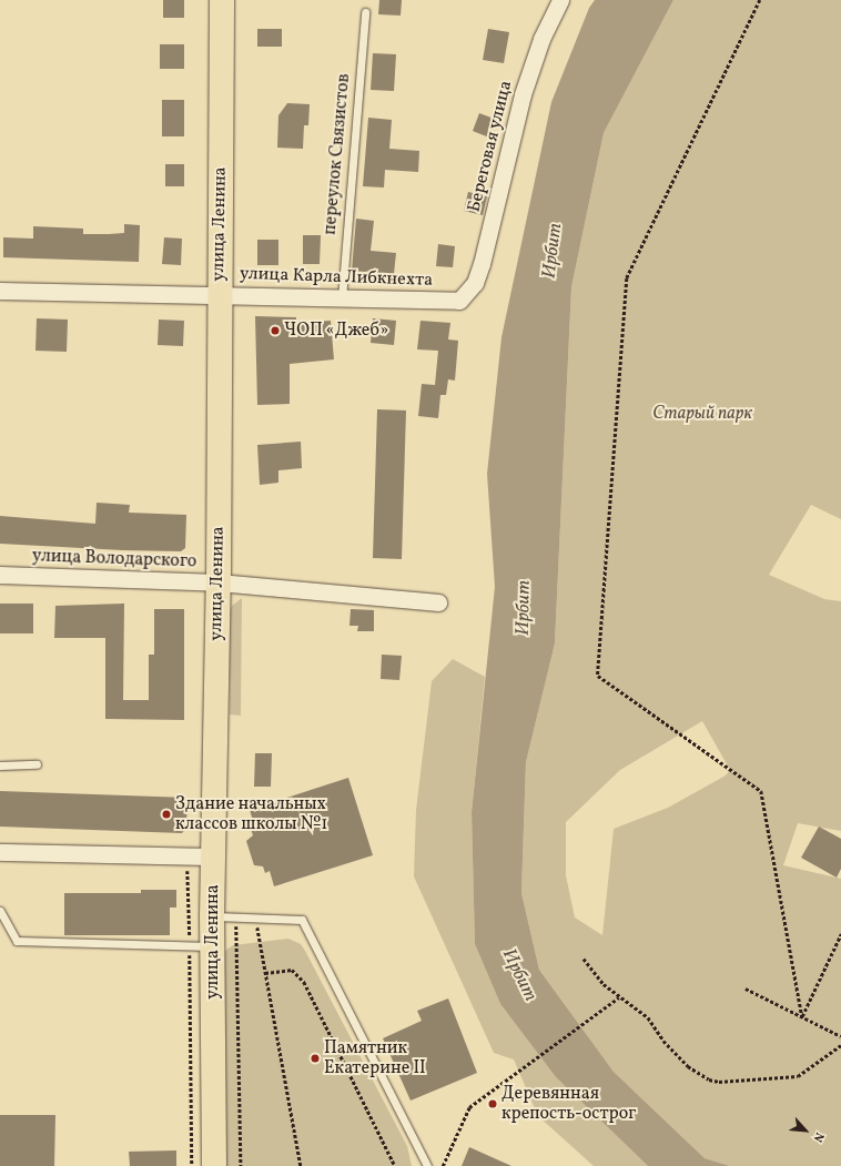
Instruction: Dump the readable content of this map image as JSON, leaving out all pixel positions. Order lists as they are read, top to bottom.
{
  "streets": {
    "main road": ["улица Ленина"],
    "street": ["Береговая улица", "улица Карла Либкнехта", "улица Володарского"],
    "lane": ["переулок Связистов"]
  },
  "crossings": [
    ["Береговая улица", "улица Карла Либкнехта"],
    ["переулок Связистов", "улица Карла Либкнехта"],
    ["улица Ленина", "улица Карла Либкнехта"],
    ["улица Ленина", "улица Володарского"]
  ],
  "water": ["Ирбит"],
  "parks": ["Старый парк"],
  "places": [
    "ЧОП «Джеб»",
    "Здание начальных классов школы №1",
    "Памятник Екатерине II",
    "Деревянная крепость-острог"
  ],
  "north": "bottom right"
}
